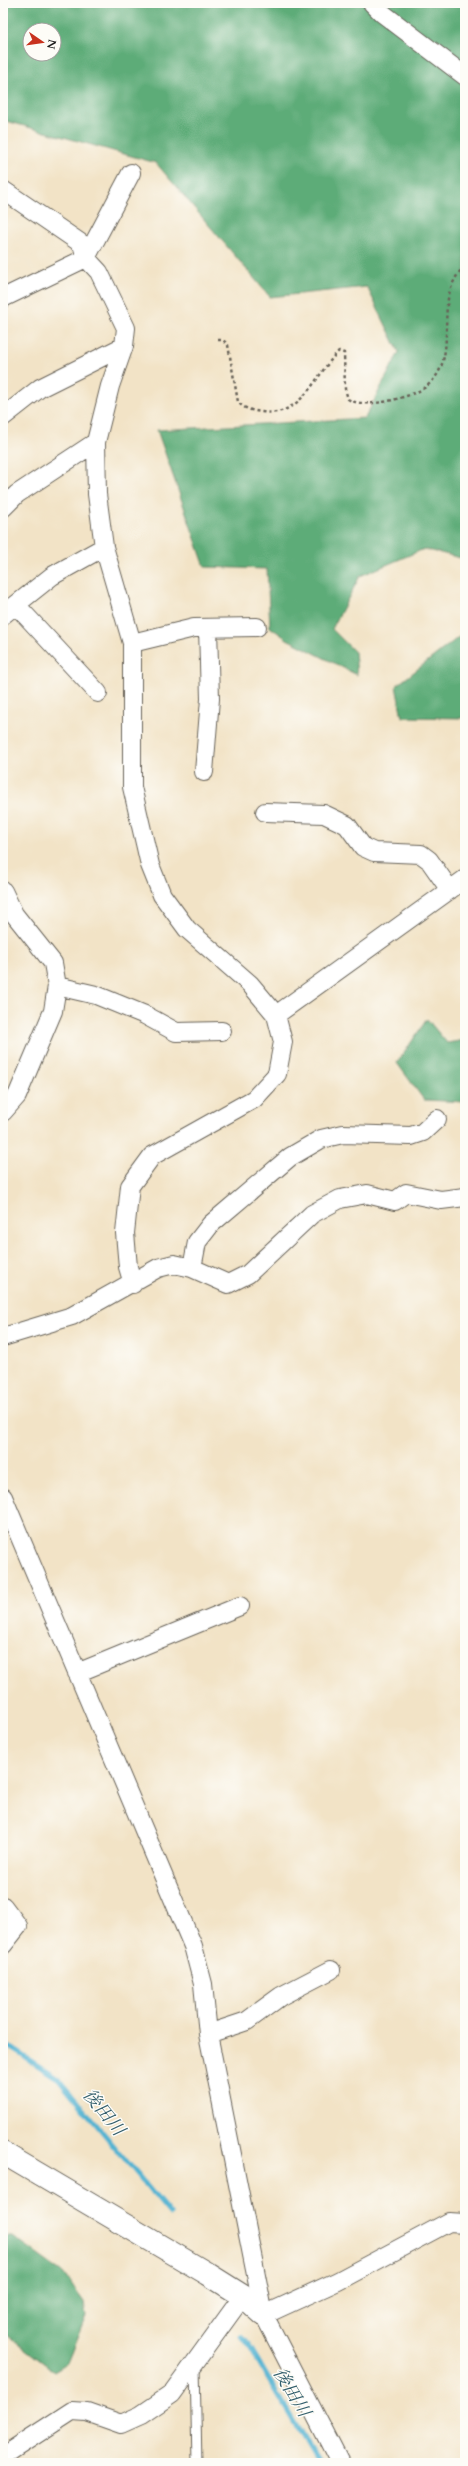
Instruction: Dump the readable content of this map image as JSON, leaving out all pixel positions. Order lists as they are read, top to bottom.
{
  "water": ["後田川"],
  "north": "right"
}
